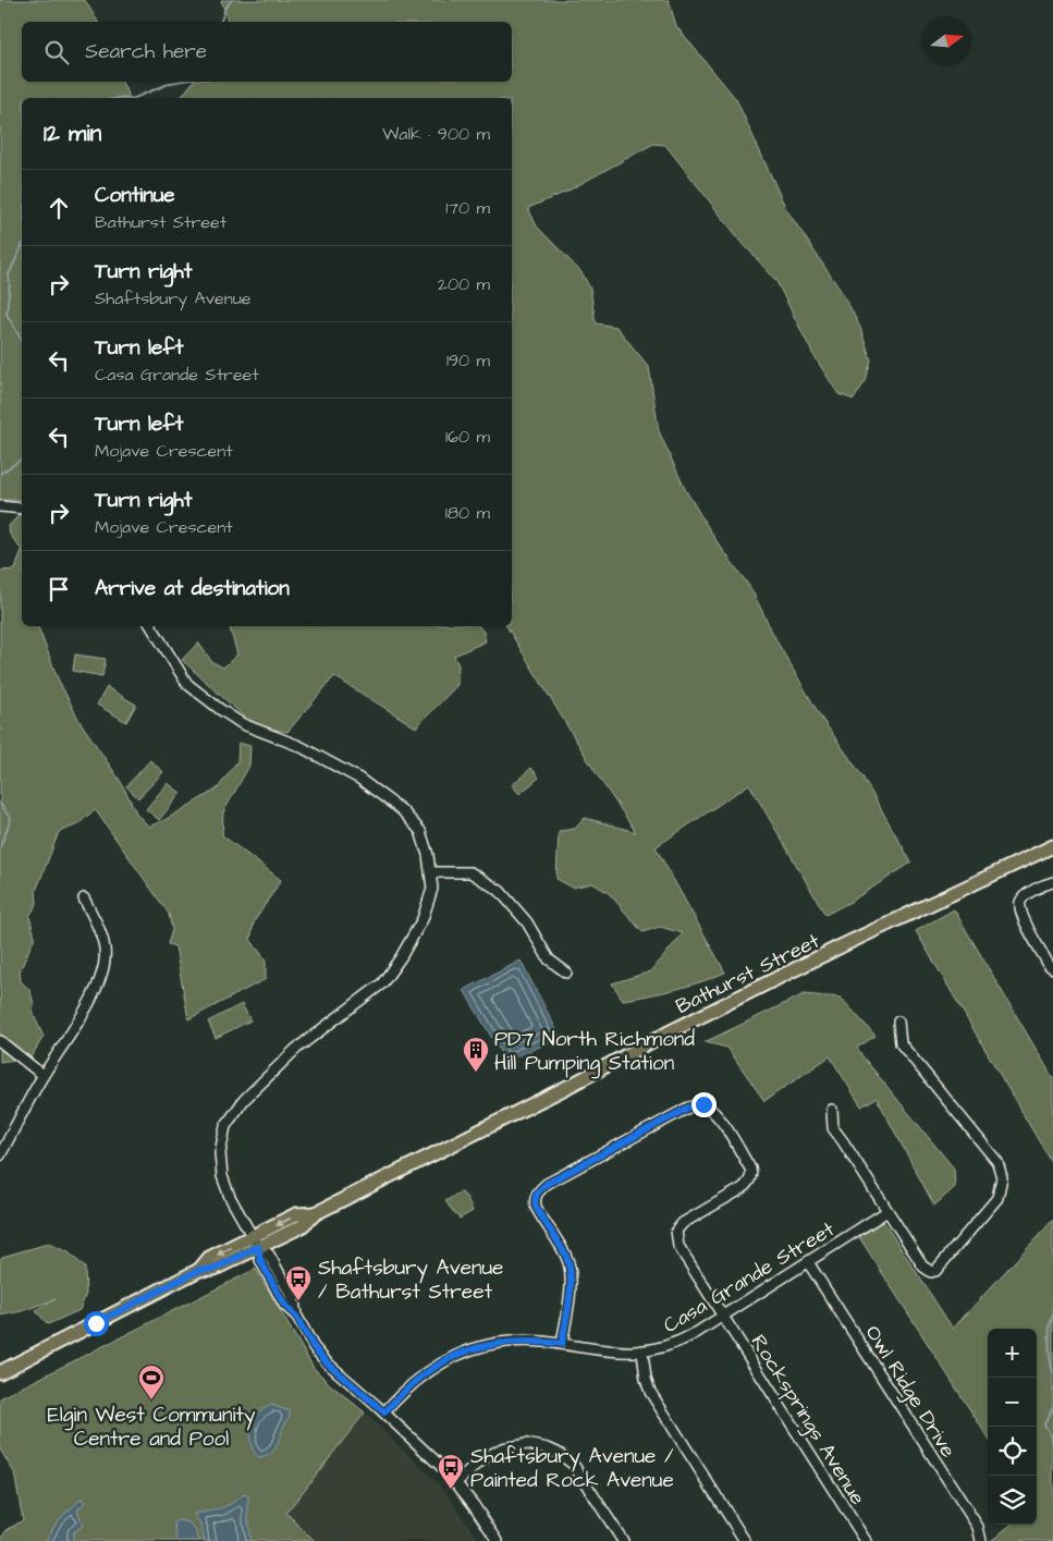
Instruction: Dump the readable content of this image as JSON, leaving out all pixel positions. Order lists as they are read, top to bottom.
{
  "streets": {
    "main road": ["Bathurst Street"],
    "street": ["Casa Grande Street", "Owl Ridge Drive", "Rocksprings Avenue"]
  },
  "crossings": [
    ["Casa Grande Street", "Owl Ridge Drive"],
    ["Casa Grande Street", "Rocksprings Avenue"]
  ],
  "places": {
    "building": ["PD7 North Richmond Hill Pumping Station"],
    "bus stop": ["Shaftsbury Avenue / Bathurst Street", "Shaftsbury Avenue / Painted Rock Avenue"],
    "sports": ["Elgin West Community Centre and Pool"]
  },
  "north": "right",
  "page": {
    "search": "Search here",
    "heading": ["12 min", "Walk · 900 m"],
    "list": [
      ["Continue", "Bathurst Street", "170 m"],
      ["Turn right", "Shaftsbury Avenue", "200 m"],
      ["Turn left", "Casa Grande Street", "190 m"],
      ["Turn left", "Mojave Crescent", "160 m"],
      ["Turn right", "Mojave Crescent", "180 m"],
      "Arrive at destination"
    ],
    "map_buttons": ["+", "−"]
  }
}
